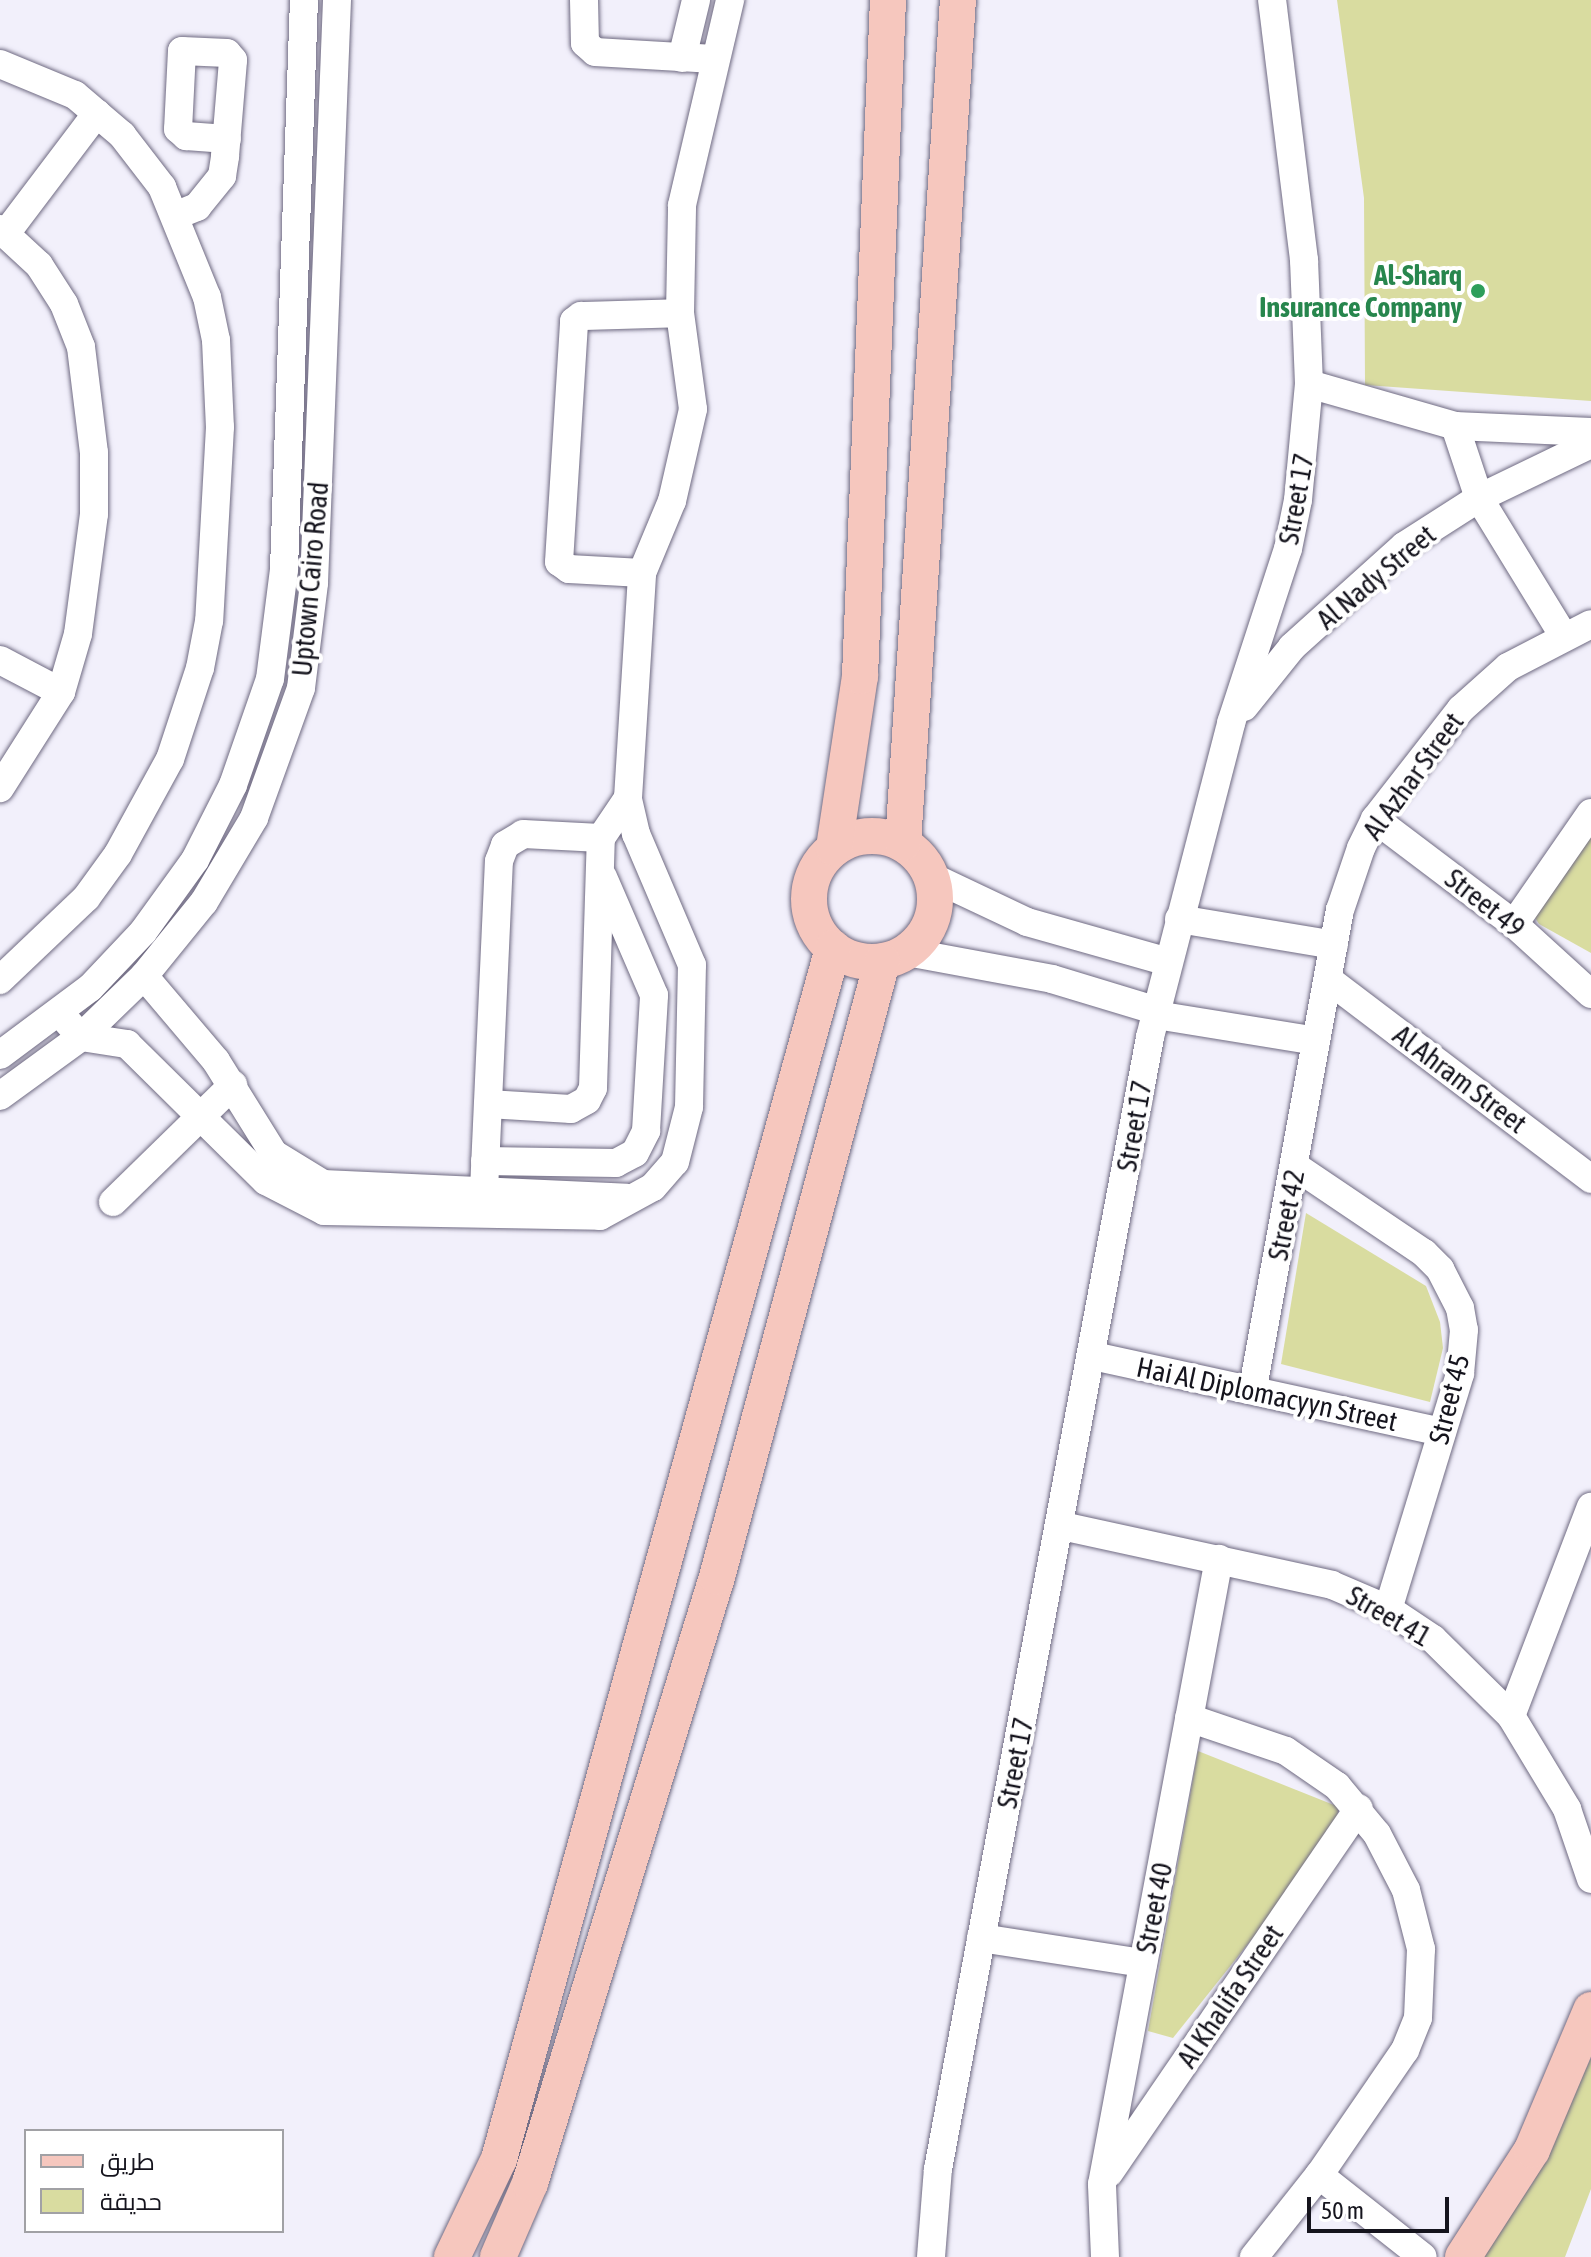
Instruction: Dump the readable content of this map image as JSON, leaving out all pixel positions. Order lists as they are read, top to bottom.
{
  "streets": {
    "street": [
      "Street 17",
      "Al Nady Street",
      "Uptown Cairo Road",
      "Al Azhar Street",
      "Street 49",
      "Al Ahram Street",
      "Street 42",
      "Hai Al Diplomacyyn Street",
      "Street 45",
      "Street 41",
      "Street 40",
      "Al Khalifa Street"
    ]
  },
  "crossings": [
    ["Street 17", "Al Nady Street"],
    ["Street 17", "Hai Al Diplomacyyn Street"],
    ["Street 17", "Street 41"],
    ["Al Azhar Street", "Street 49"],
    ["Al Azhar Street", "Al Ahram Street"],
    ["Al Azhar Street", "Street 42"],
    ["Street 42", "Hai Al Diplomacyyn Street"],
    ["Street 42", "Street 45"],
    ["Hai Al Diplomacyyn Street", "Street 45"],
    ["Street 45", "Street 41"],
    ["Street 41", "Street 40"],
    ["Street 40", "Al Khalifa Street"]
  ],
  "places": ["Al-Sharq Insurance Company"],
  "legend": ["طريق", "حديقة"],
  "scale_bar": "50 m"
}
